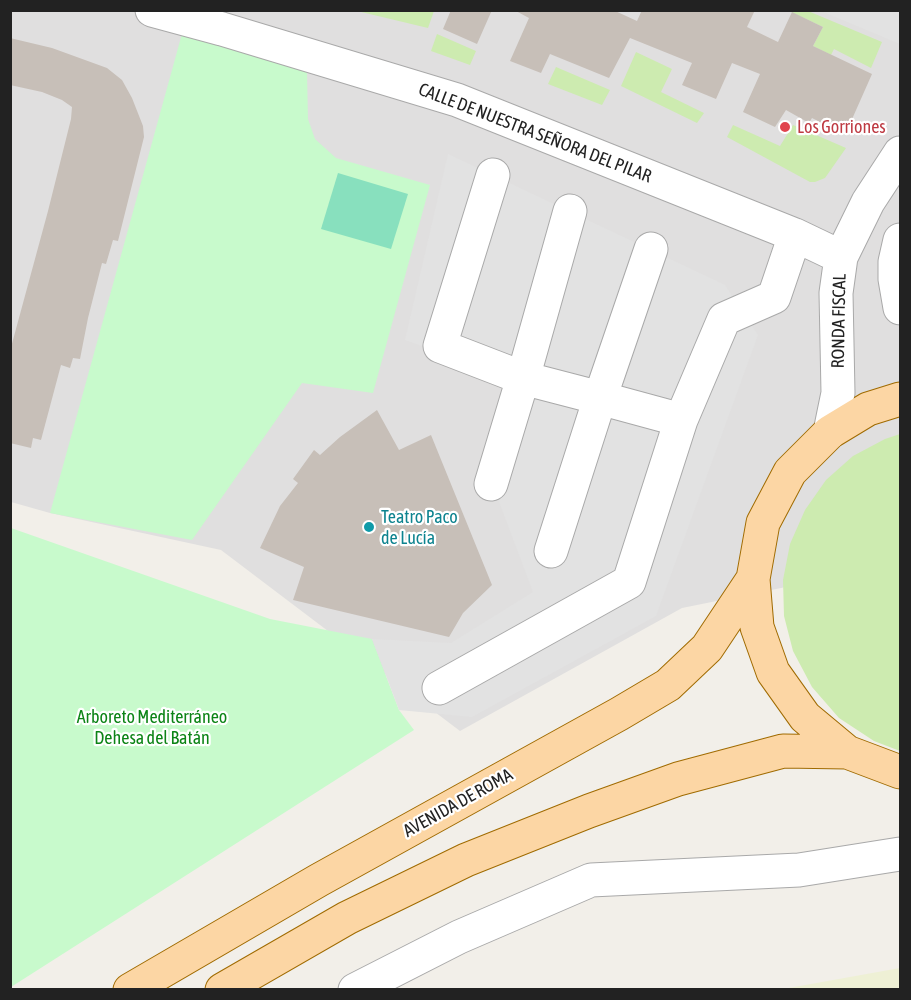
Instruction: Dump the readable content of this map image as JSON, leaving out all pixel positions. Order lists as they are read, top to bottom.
{
  "streets": {
    "main road": ["AVENIDA DE ROMA"],
    "street": ["CALLE DE NUESTRA SEÑORA DEL PILAR", "RONDA FISCAL"]
  },
  "crossings": [
    ["CALLE DE NUESTRA SEÑORA DEL PILAR", "RONDA FISCAL"]
  ],
  "parks": ["Arboreto Mediterráneo Dehesa del Batán"],
  "places": ["Los Gorriones", "Teatro Paco de Lucía"]
}
